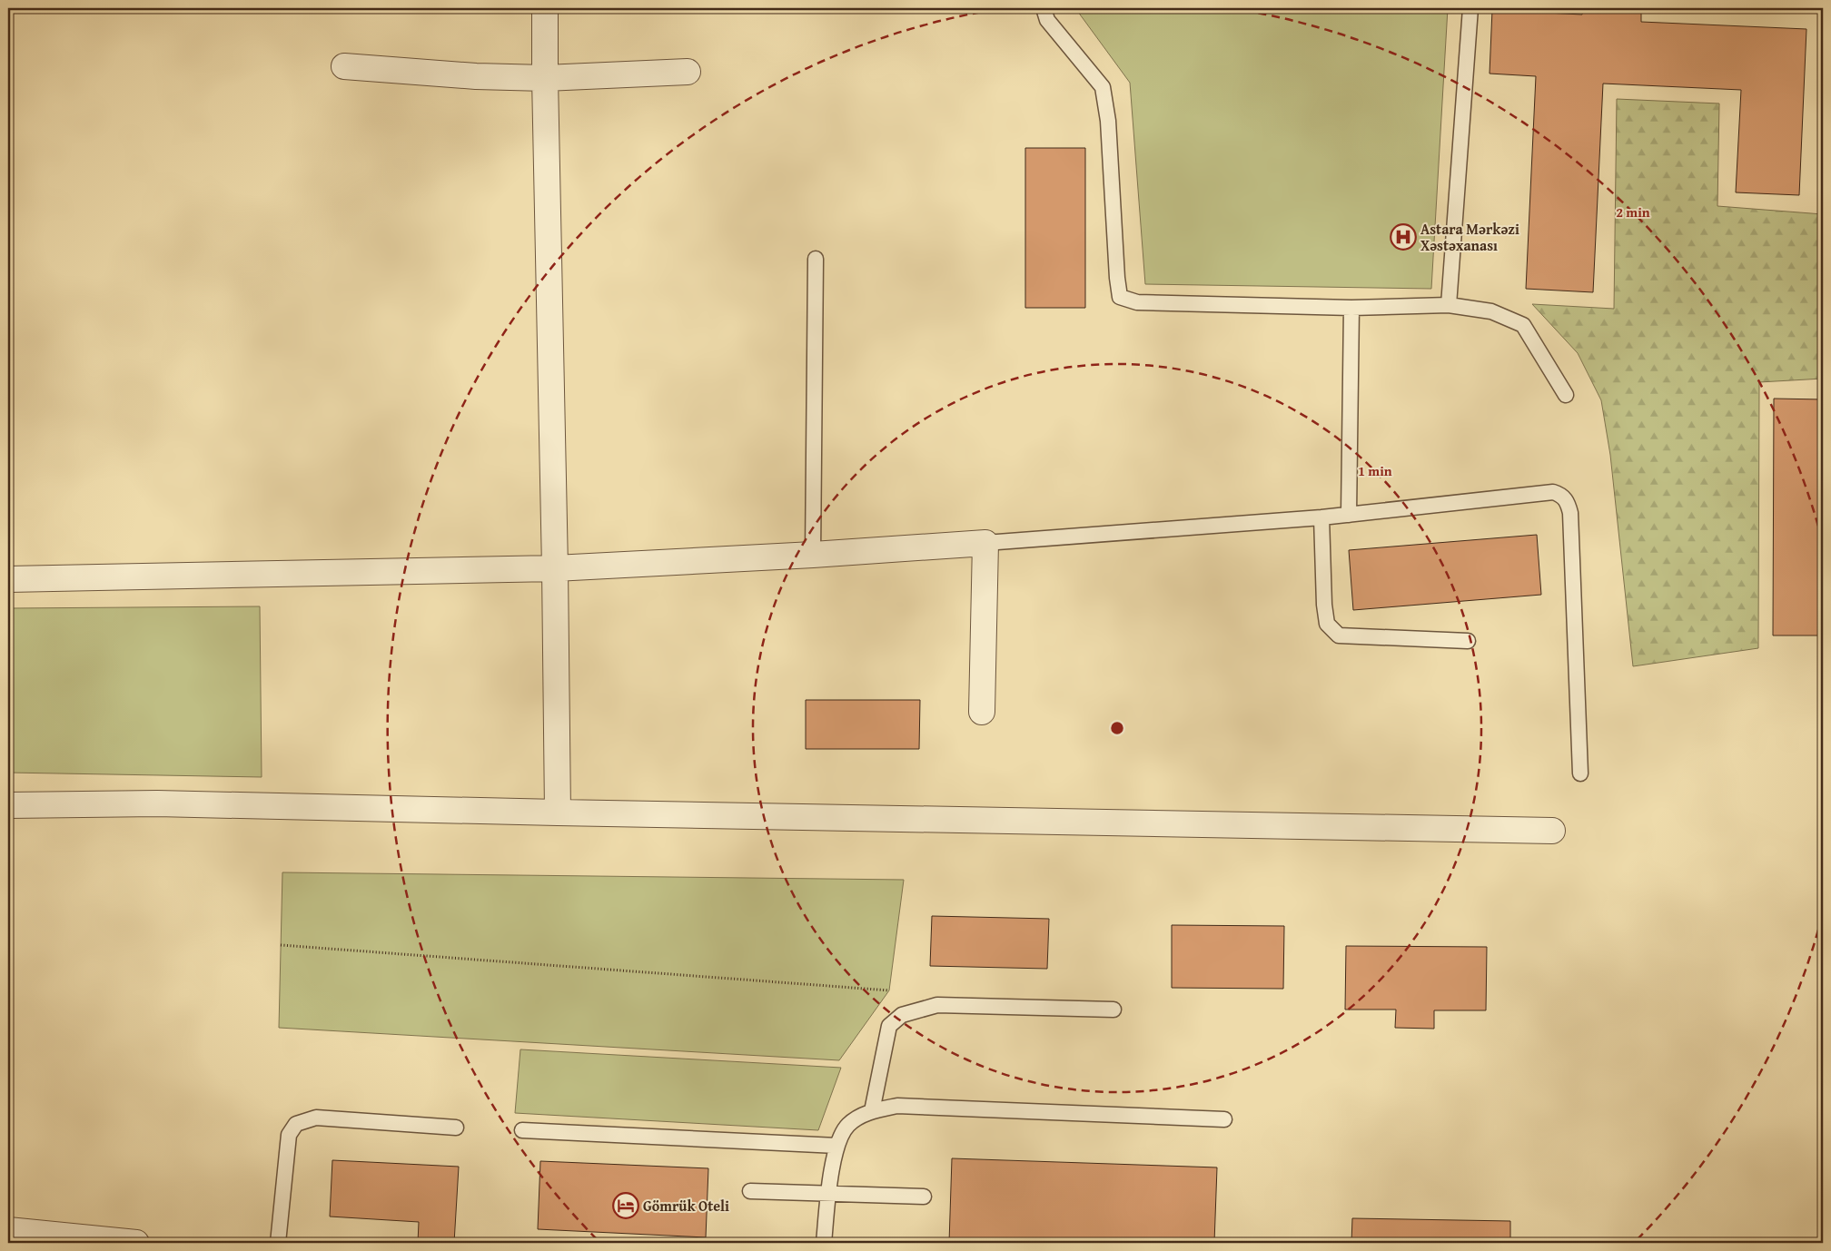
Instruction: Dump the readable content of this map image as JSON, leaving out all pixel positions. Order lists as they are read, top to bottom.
{
  "places": {
    "hospital": ["Astara Mərkəzi Xəstəxanası"],
    "hotel": ["Gömrük Oteli"]
  },
  "rings": ["2 min", "1 min"]
}
